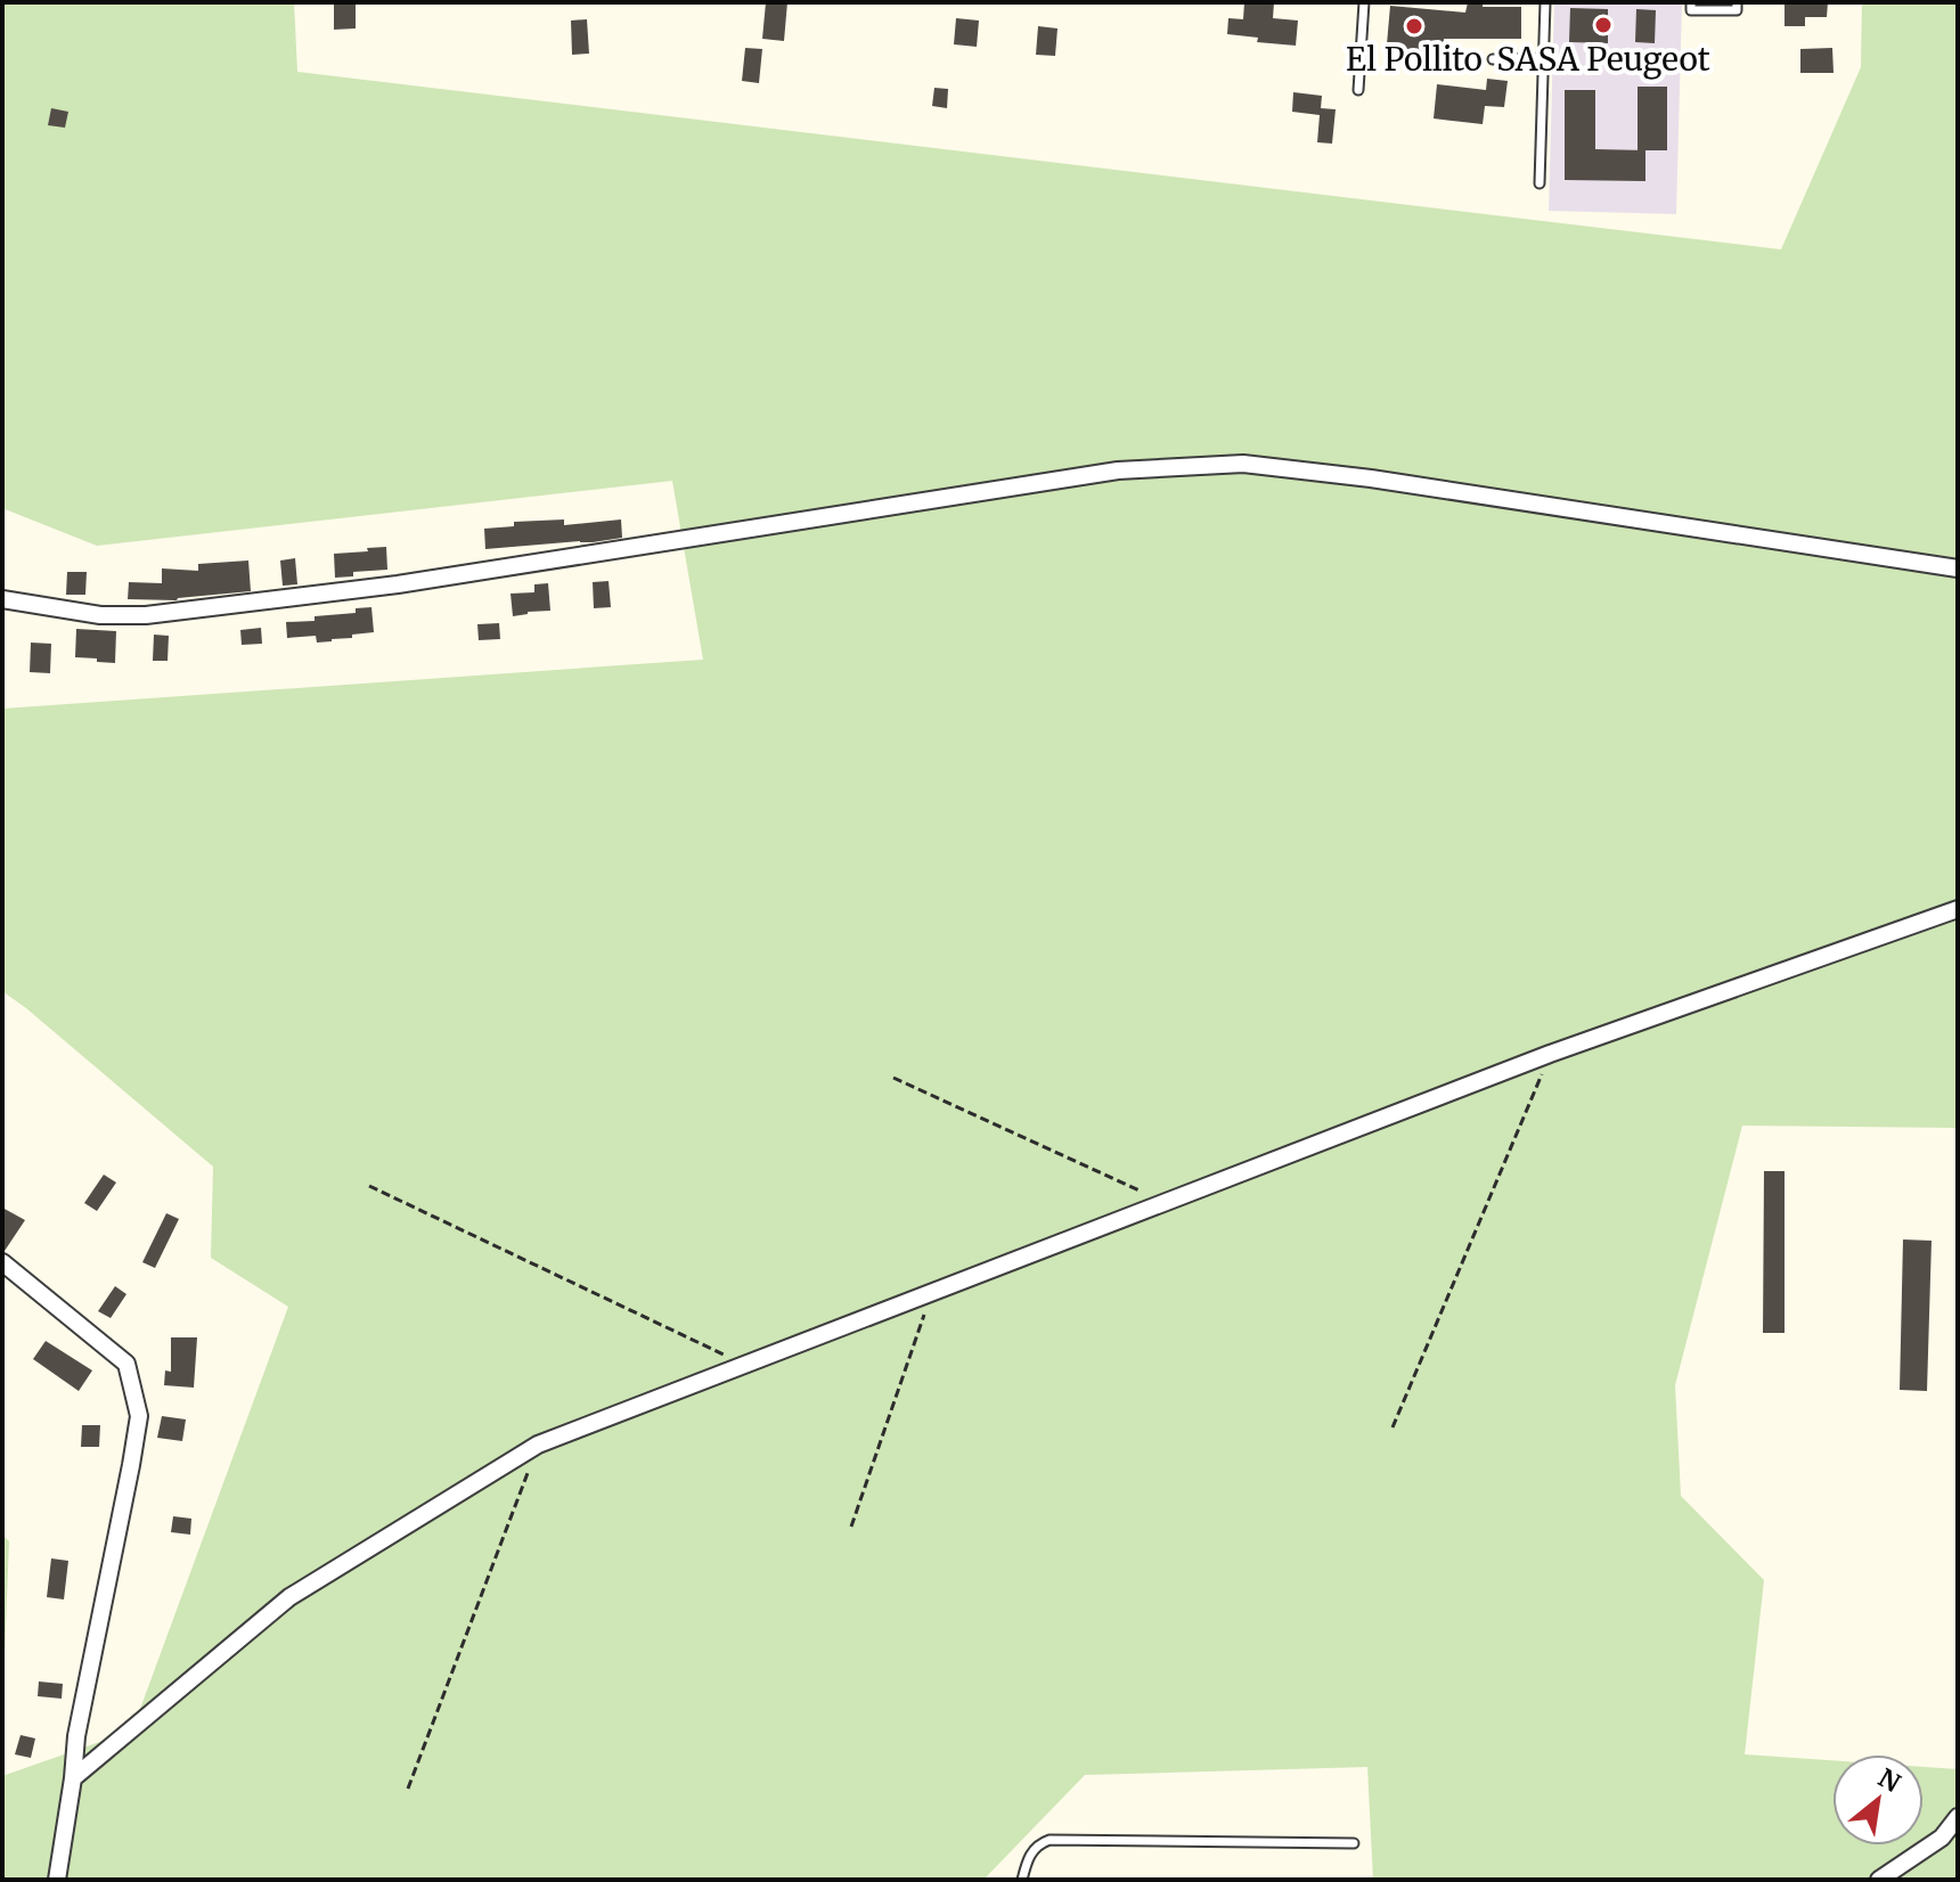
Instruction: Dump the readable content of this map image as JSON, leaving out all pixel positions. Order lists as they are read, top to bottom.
{
  "places": ["SASA Peugeot", "El Pollito"],
  "north": "top right"
}
